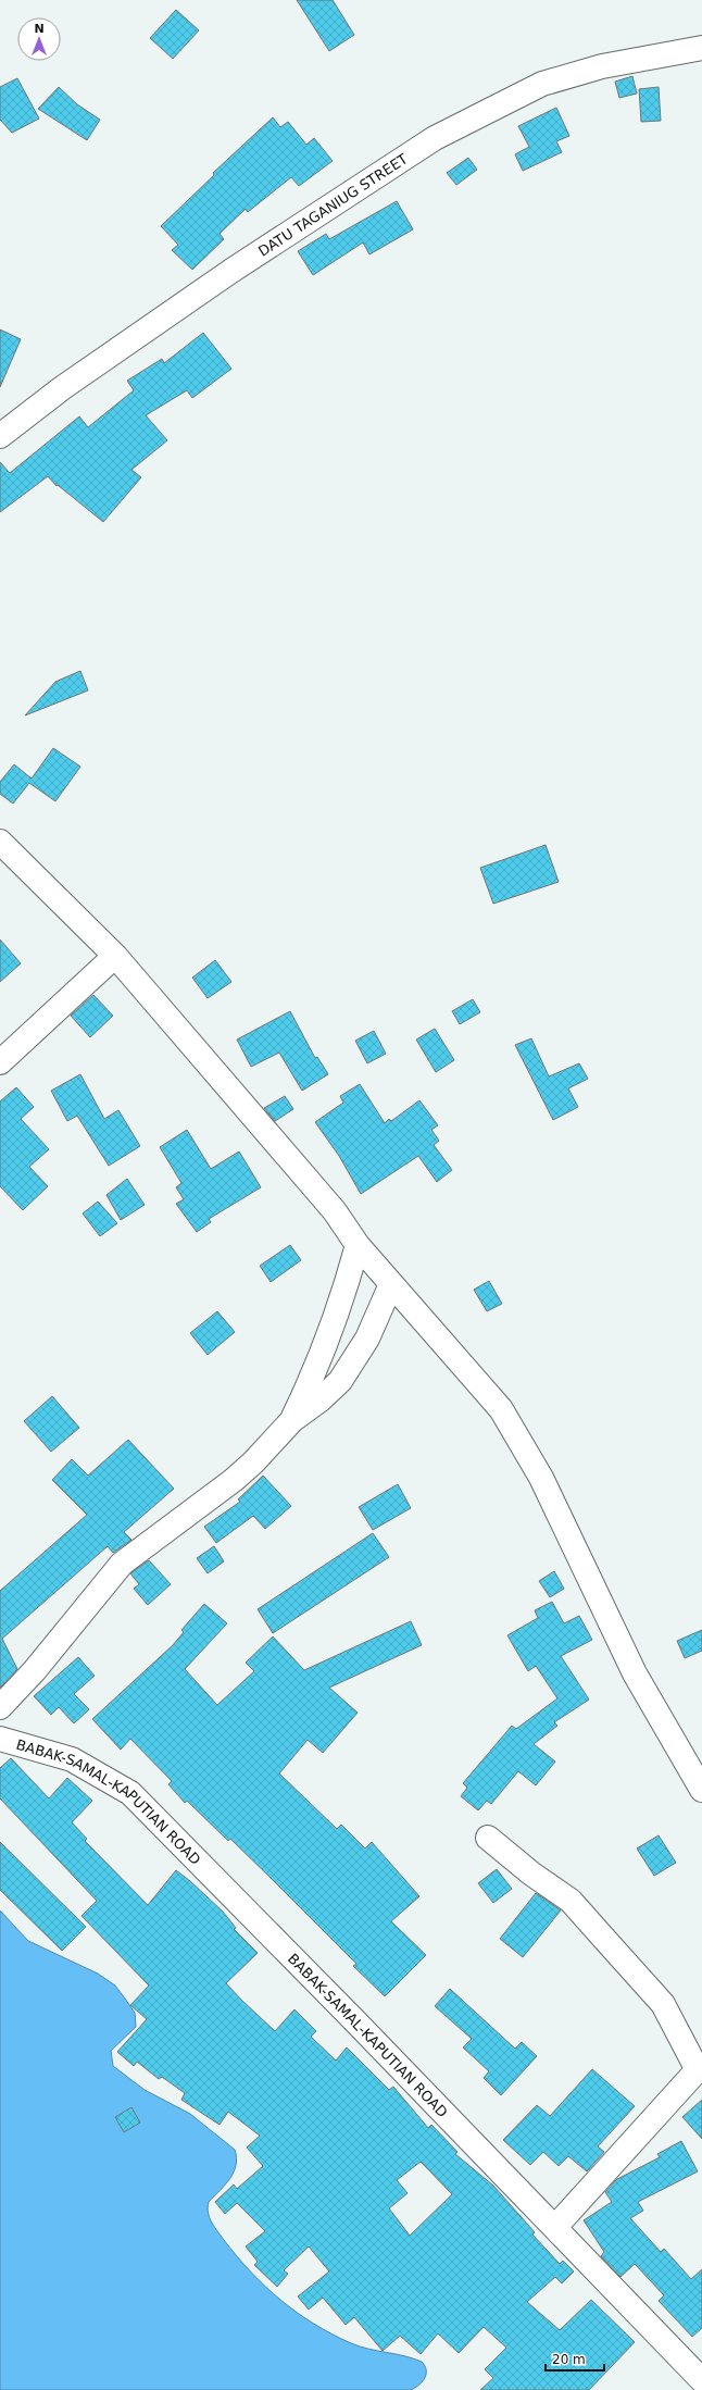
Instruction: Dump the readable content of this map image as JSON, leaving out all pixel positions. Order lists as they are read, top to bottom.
{
  "streets": {
    "street": ["DATU TAGANIUG STREET", "BABAK-SAMAL-KAPUTIAN ROAD"]
  },
  "scale_bar": "20 m",
  "north": "top"
}
